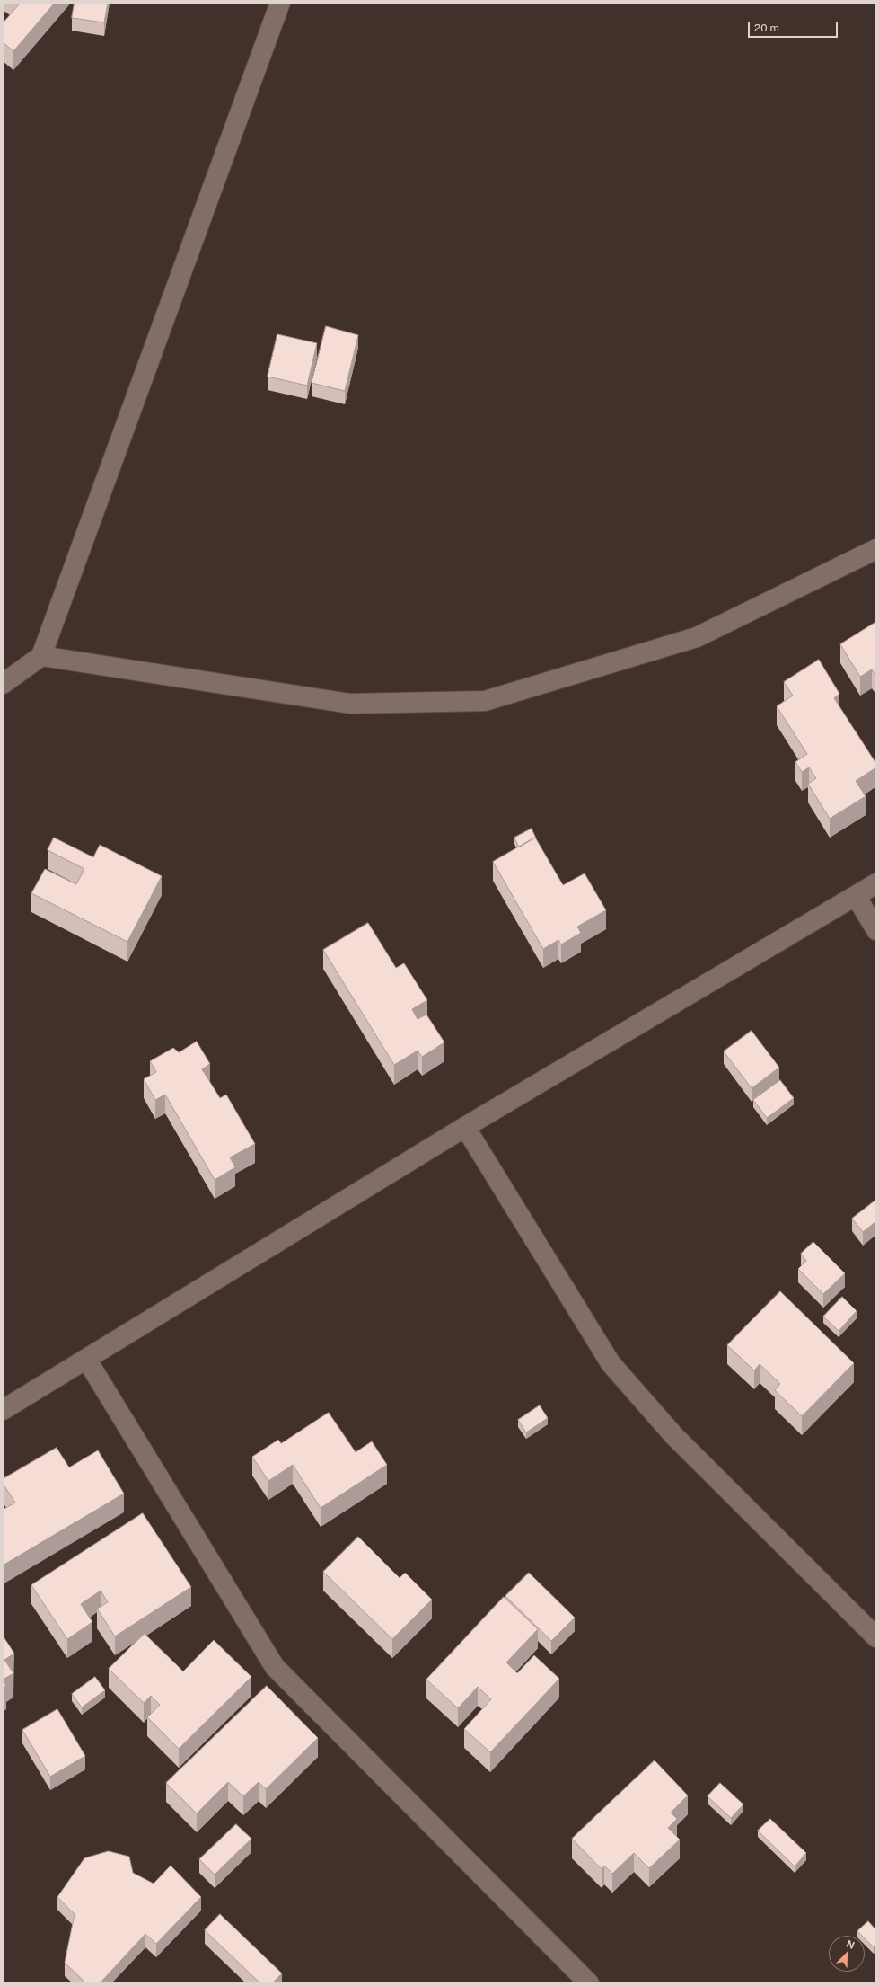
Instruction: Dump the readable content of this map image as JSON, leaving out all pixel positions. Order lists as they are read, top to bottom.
{
  "scale_bar": "20 m",
  "north": "top right"
}
